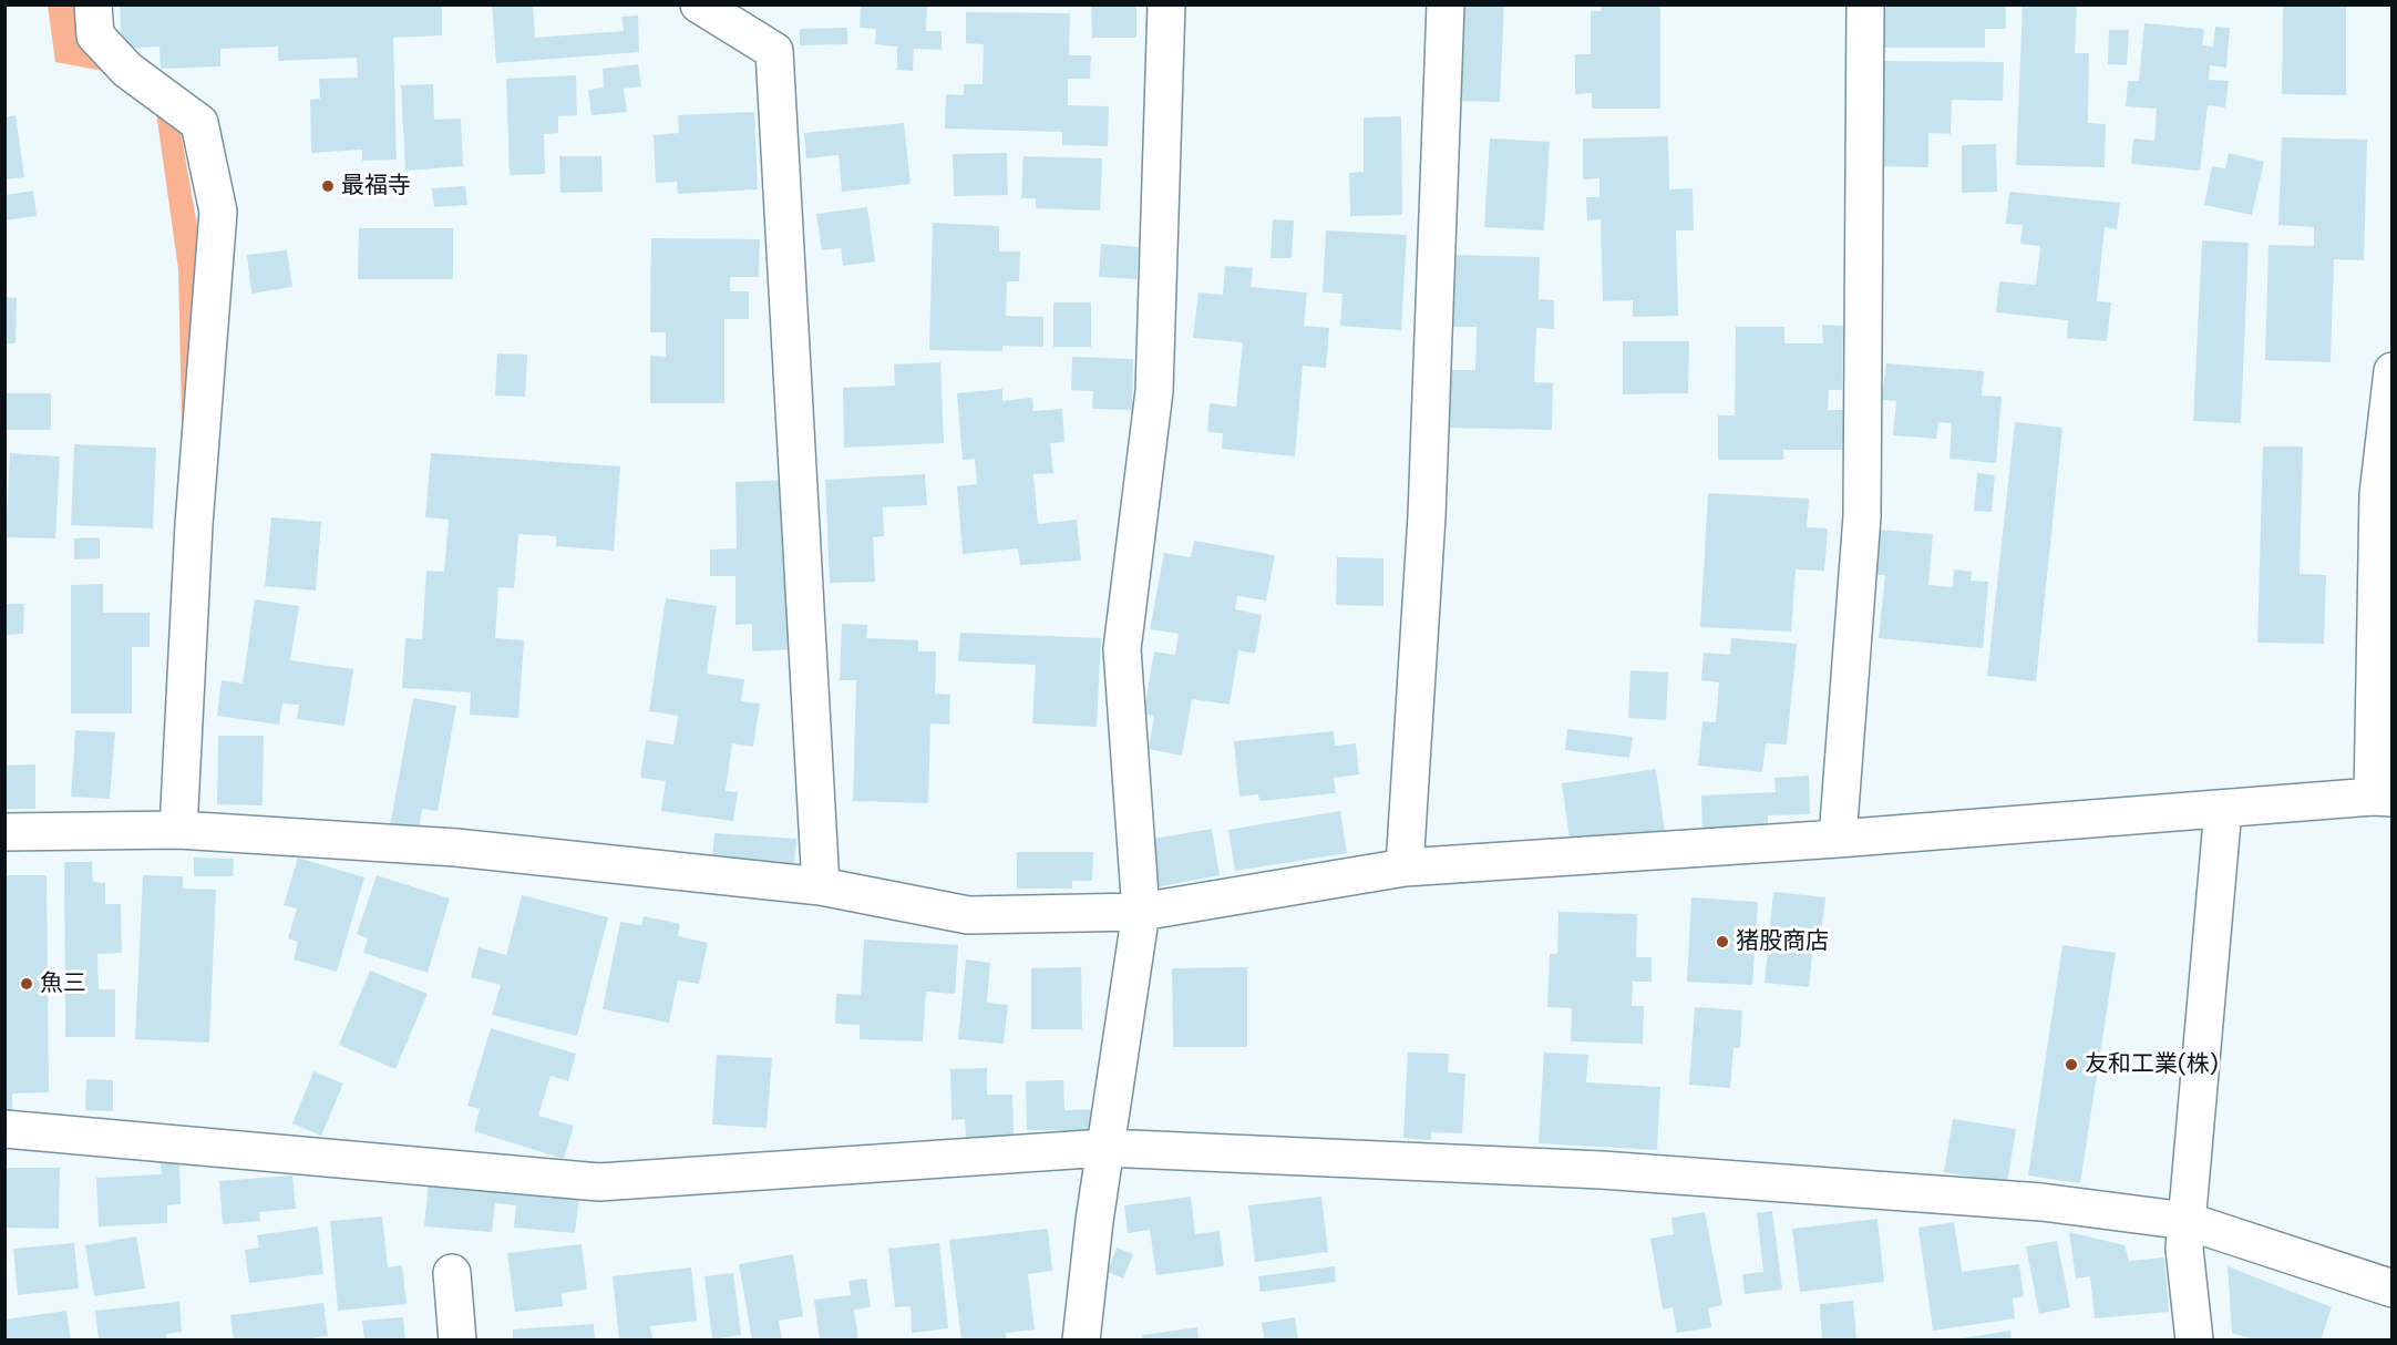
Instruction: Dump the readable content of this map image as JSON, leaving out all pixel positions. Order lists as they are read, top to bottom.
{
  "places": [
    "最福寺",
    "猪股商店",
    "魚三",
    "友和工業(株)"
  ]
}
